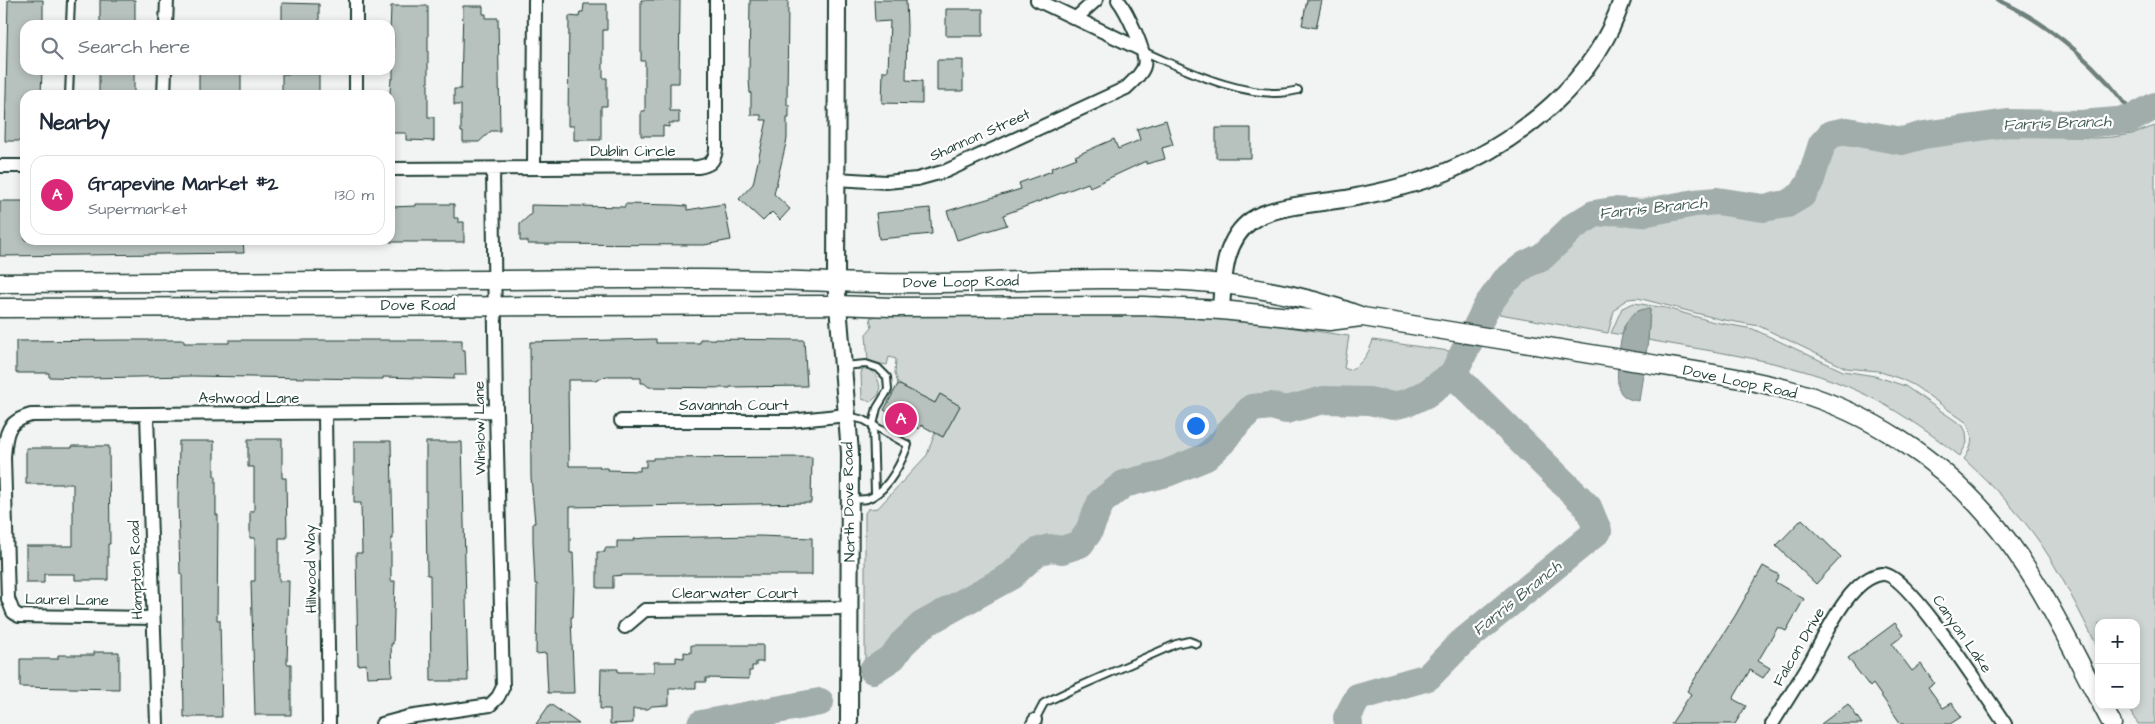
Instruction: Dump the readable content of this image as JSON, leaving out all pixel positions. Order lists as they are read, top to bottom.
{
  "streets": {
    "main road": ["Dove Loop Road", "Dove Road"],
    "street": [
      "Shannon Street",
      "Dublin Circle",
      "Ashwood Lane",
      "Savannah Court",
      "Winslow Lane",
      "North Dove Road",
      "Hillwood Way",
      "Hampton Road",
      "Clearwater Court",
      "Laurel Lane",
      "Canyon Lake",
      "Falcon Drive"
    ]
  },
  "crossings": [
    ["Dublin Circle", "Winslow Lane"],
    ["Dove Loop Road", "Dove Road"],
    ["Dove Loop Road", "North Dove Road"],
    ["Dove Road", "Winslow Lane"],
    ["Dove Road", "North Dove Road"],
    ["Ashwood Lane", "Winslow Lane"],
    ["Ashwood Lane", "Hillwood Way"],
    ["Ashwood Lane", "Hampton Road"],
    ["Ashwood Lane", "Laurel Lane"],
    ["Savannah Court", "North Dove Road"],
    ["North Dove Road", "Clearwater Court"],
    ["Hampton Road", "Laurel Lane"],
    ["Canyon Lake", "Falcon Drive"]
  ],
  "water": ["Farris Branch"],
  "page": {
    "search": "Search here",
    "heading": "Nearby",
    "list": [
      {
        "mark": "A",
        "name": "Grapevine Market #2",
        "note": "Supermarket",
        "value": "130 m"
      }
    ],
    "pins": "A",
    "map_buttons": ["+", "−"]
  }
}
